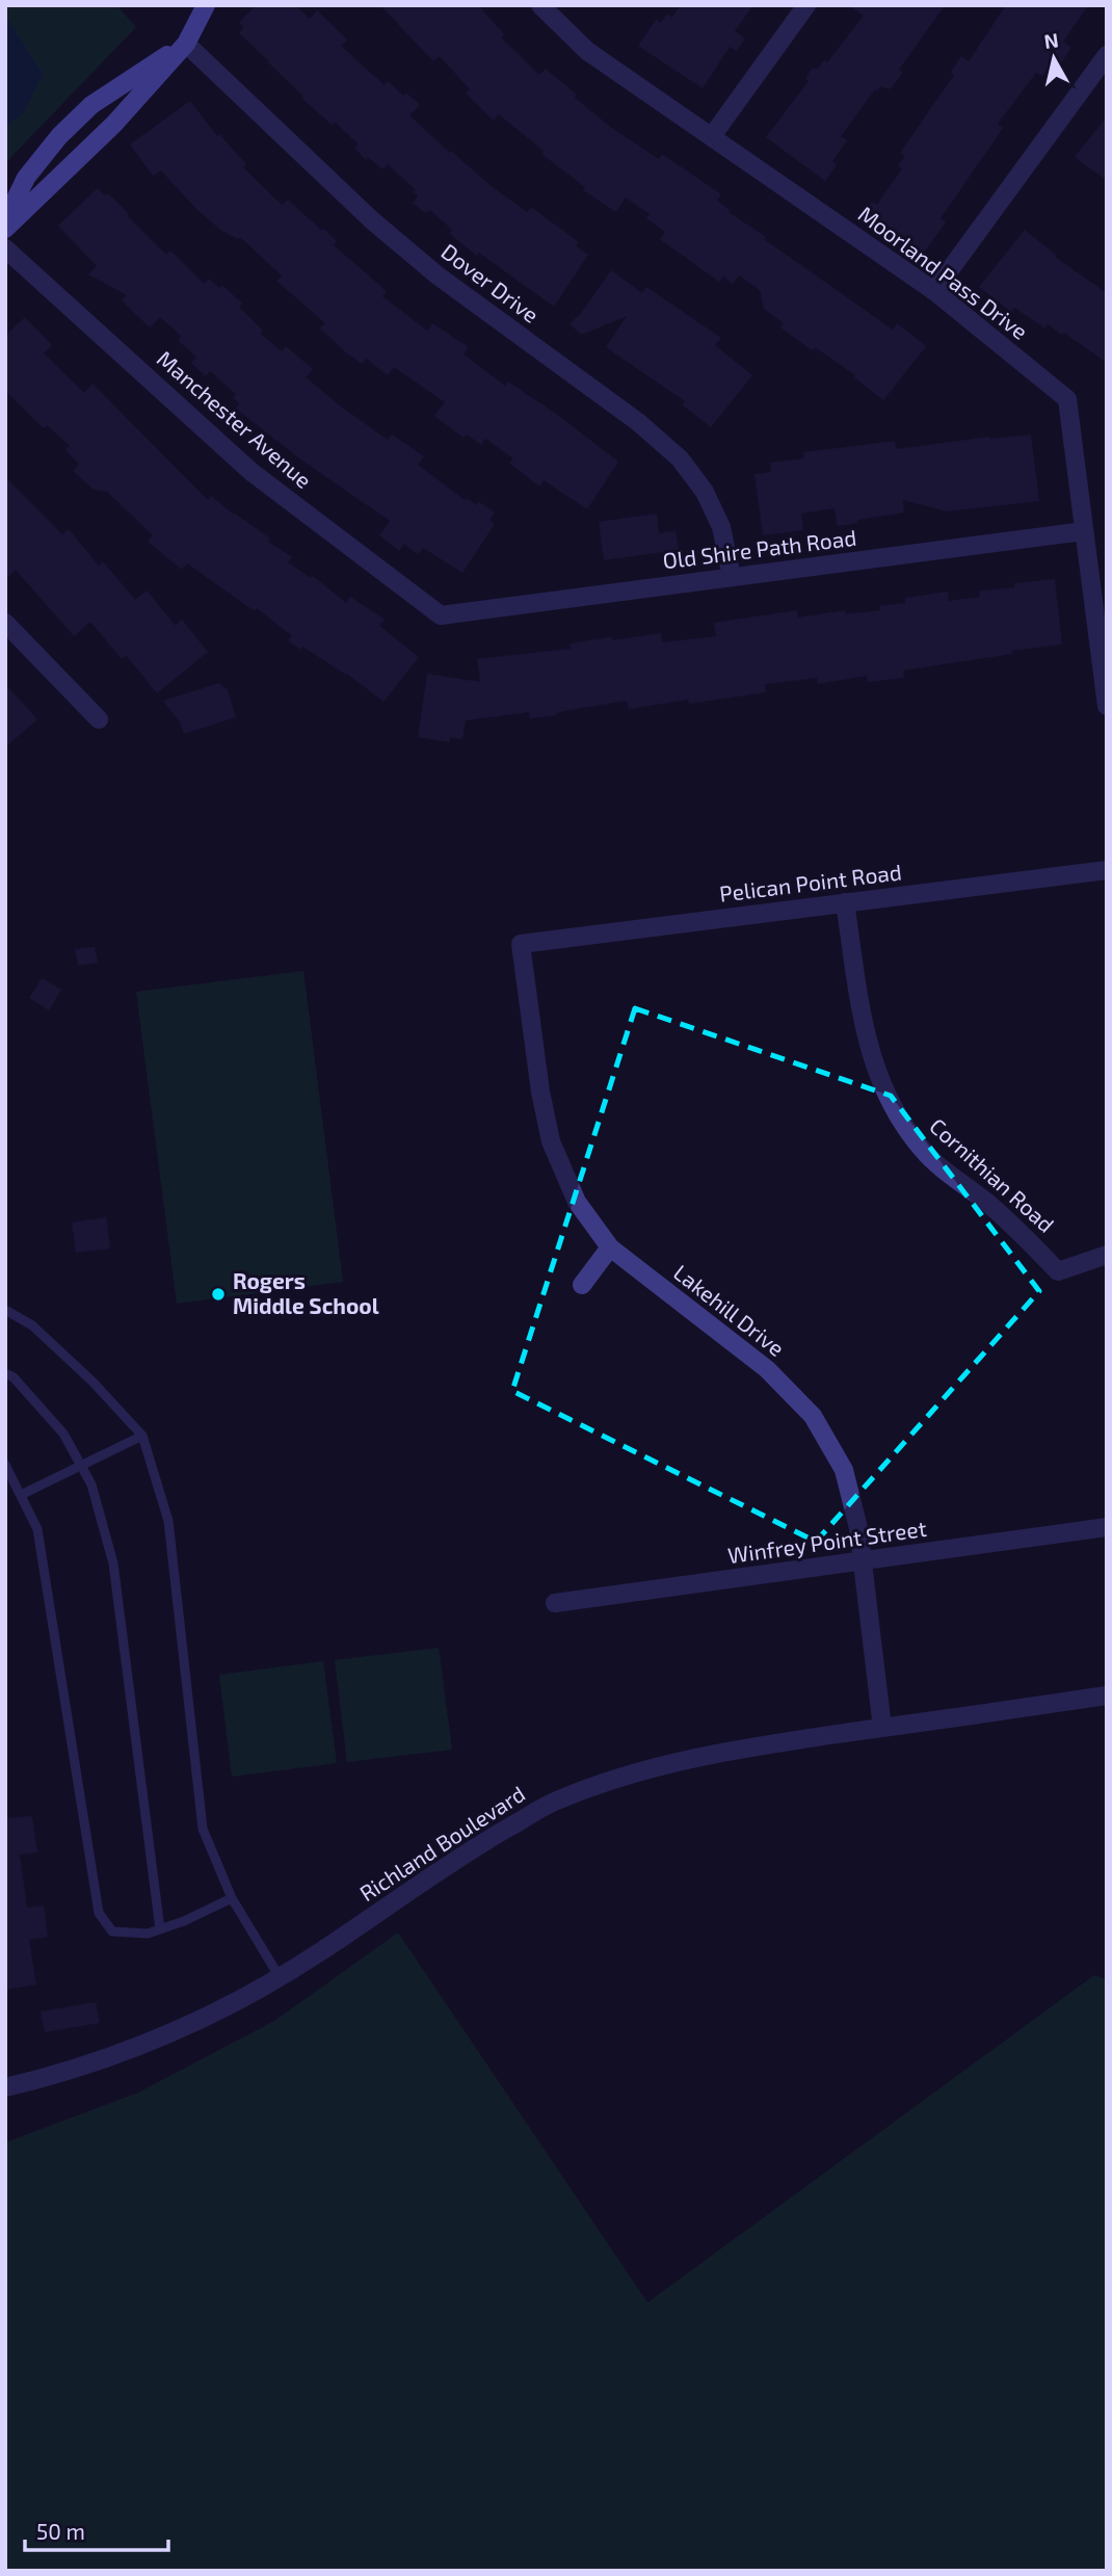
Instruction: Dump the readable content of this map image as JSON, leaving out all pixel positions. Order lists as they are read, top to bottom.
{
  "streets": {
    "street": [
      "Moorland Pass Drive",
      "Dover Drive",
      "Manchester Avenue",
      "Old Shire Path Road",
      "Pelican Point Road",
      "Cornithian Road",
      "Lakehill Drive",
      "Winfrey Point Street",
      "Richland Boulevard"
    ]
  },
  "crossings": [
    ["Moorland Pass Drive", "Old Shire Path Road"],
    ["Dover Drive", "Old Shire Path Road"],
    ["Manchester Avenue", "Old Shire Path Road"],
    ["Pelican Point Road", "Cornithian Road"],
    ["Pelican Point Road", "Lakehill Drive"],
    ["Lakehill Drive", "Winfrey Point Street"],
    ["Lakehill Drive", "Richland Boulevard"]
  ],
  "places": ["Rogers Middle School"],
  "scale_bar": "50 m",
  "north": "top"
}
